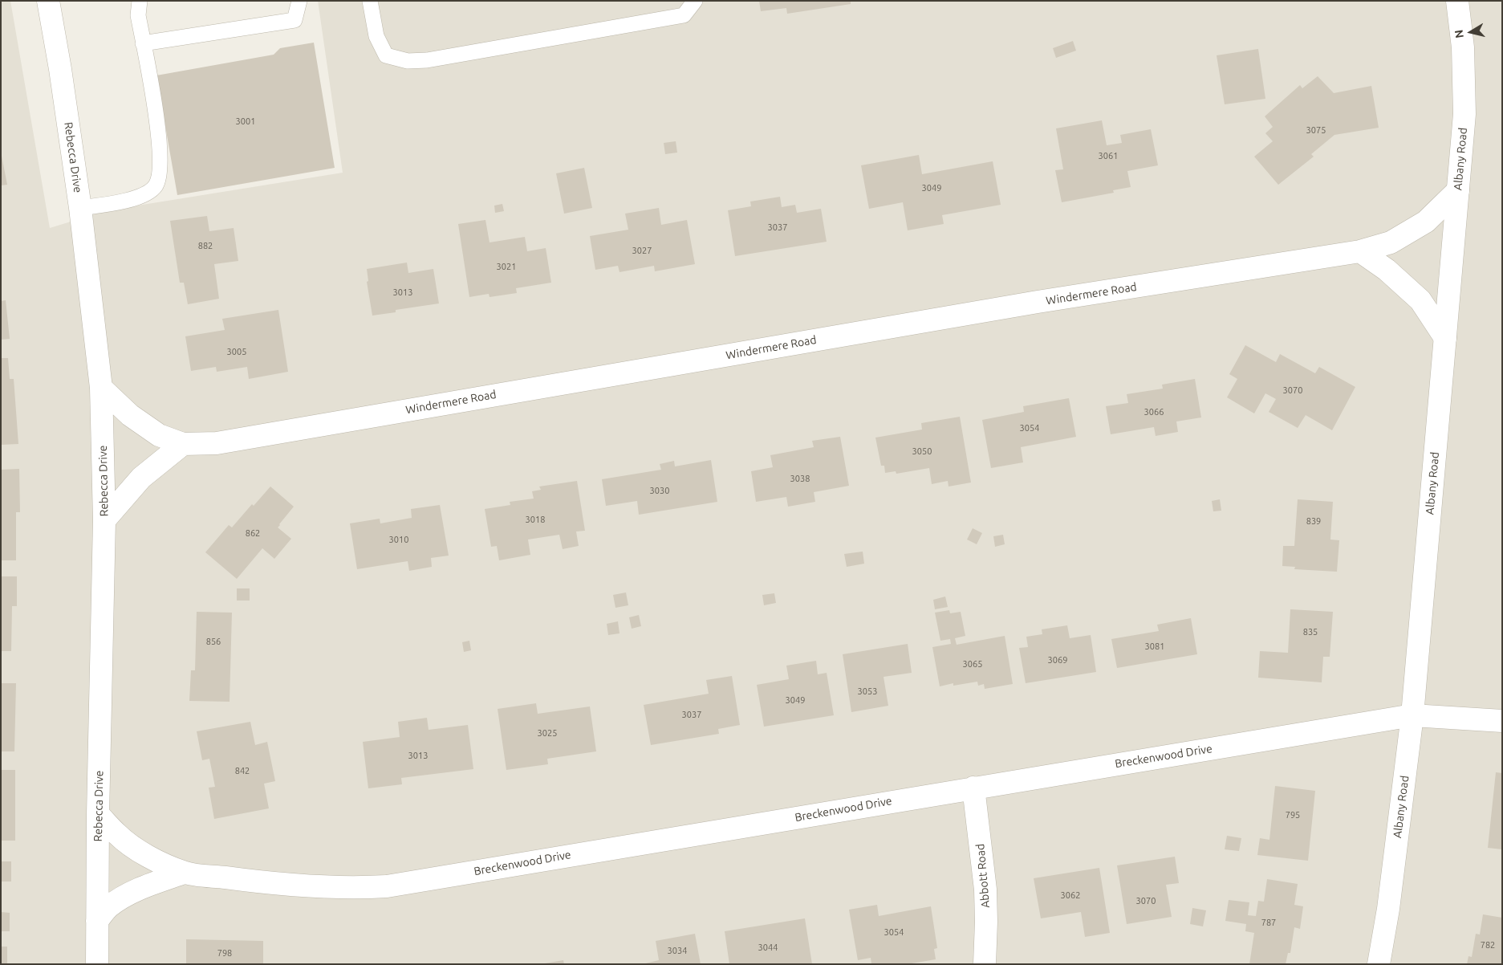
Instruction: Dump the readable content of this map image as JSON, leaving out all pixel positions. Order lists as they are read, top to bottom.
{
  "streets": {
    "street": [
      "Rebecca Drive",
      "Albany Road",
      "Windermere Road",
      "Breckenwood Drive",
      "Abbott Road"
    ]
  },
  "crossings": [
    ["Rebecca Drive", "Windermere Road"],
    ["Rebecca Drive", "Breckenwood Drive"],
    ["Albany Road", "Windermere Road"],
    ["Albany Road", "Breckenwood Drive"],
    ["Breckenwood Drive", "Abbott Road"]
  ],
  "house_numbers": [
    "3001",
    "3075",
    "3061",
    "3049",
    "3037",
    "882",
    "3027",
    "3021",
    "3013",
    "3005",
    "3070",
    "3066",
    "3054",
    "3050",
    "3038",
    "3030",
    "3018",
    "839",
    "862",
    "3010",
    "835",
    "856",
    "3081",
    "3069",
    "3065",
    "3053",
    "3049",
    "3037",
    "3025",
    "3013",
    "842",
    "795",
    "3062",
    "3070",
    "787",
    "3054",
    "782",
    "3044",
    "3034",
    "798"
  ],
  "north": "left"
}
